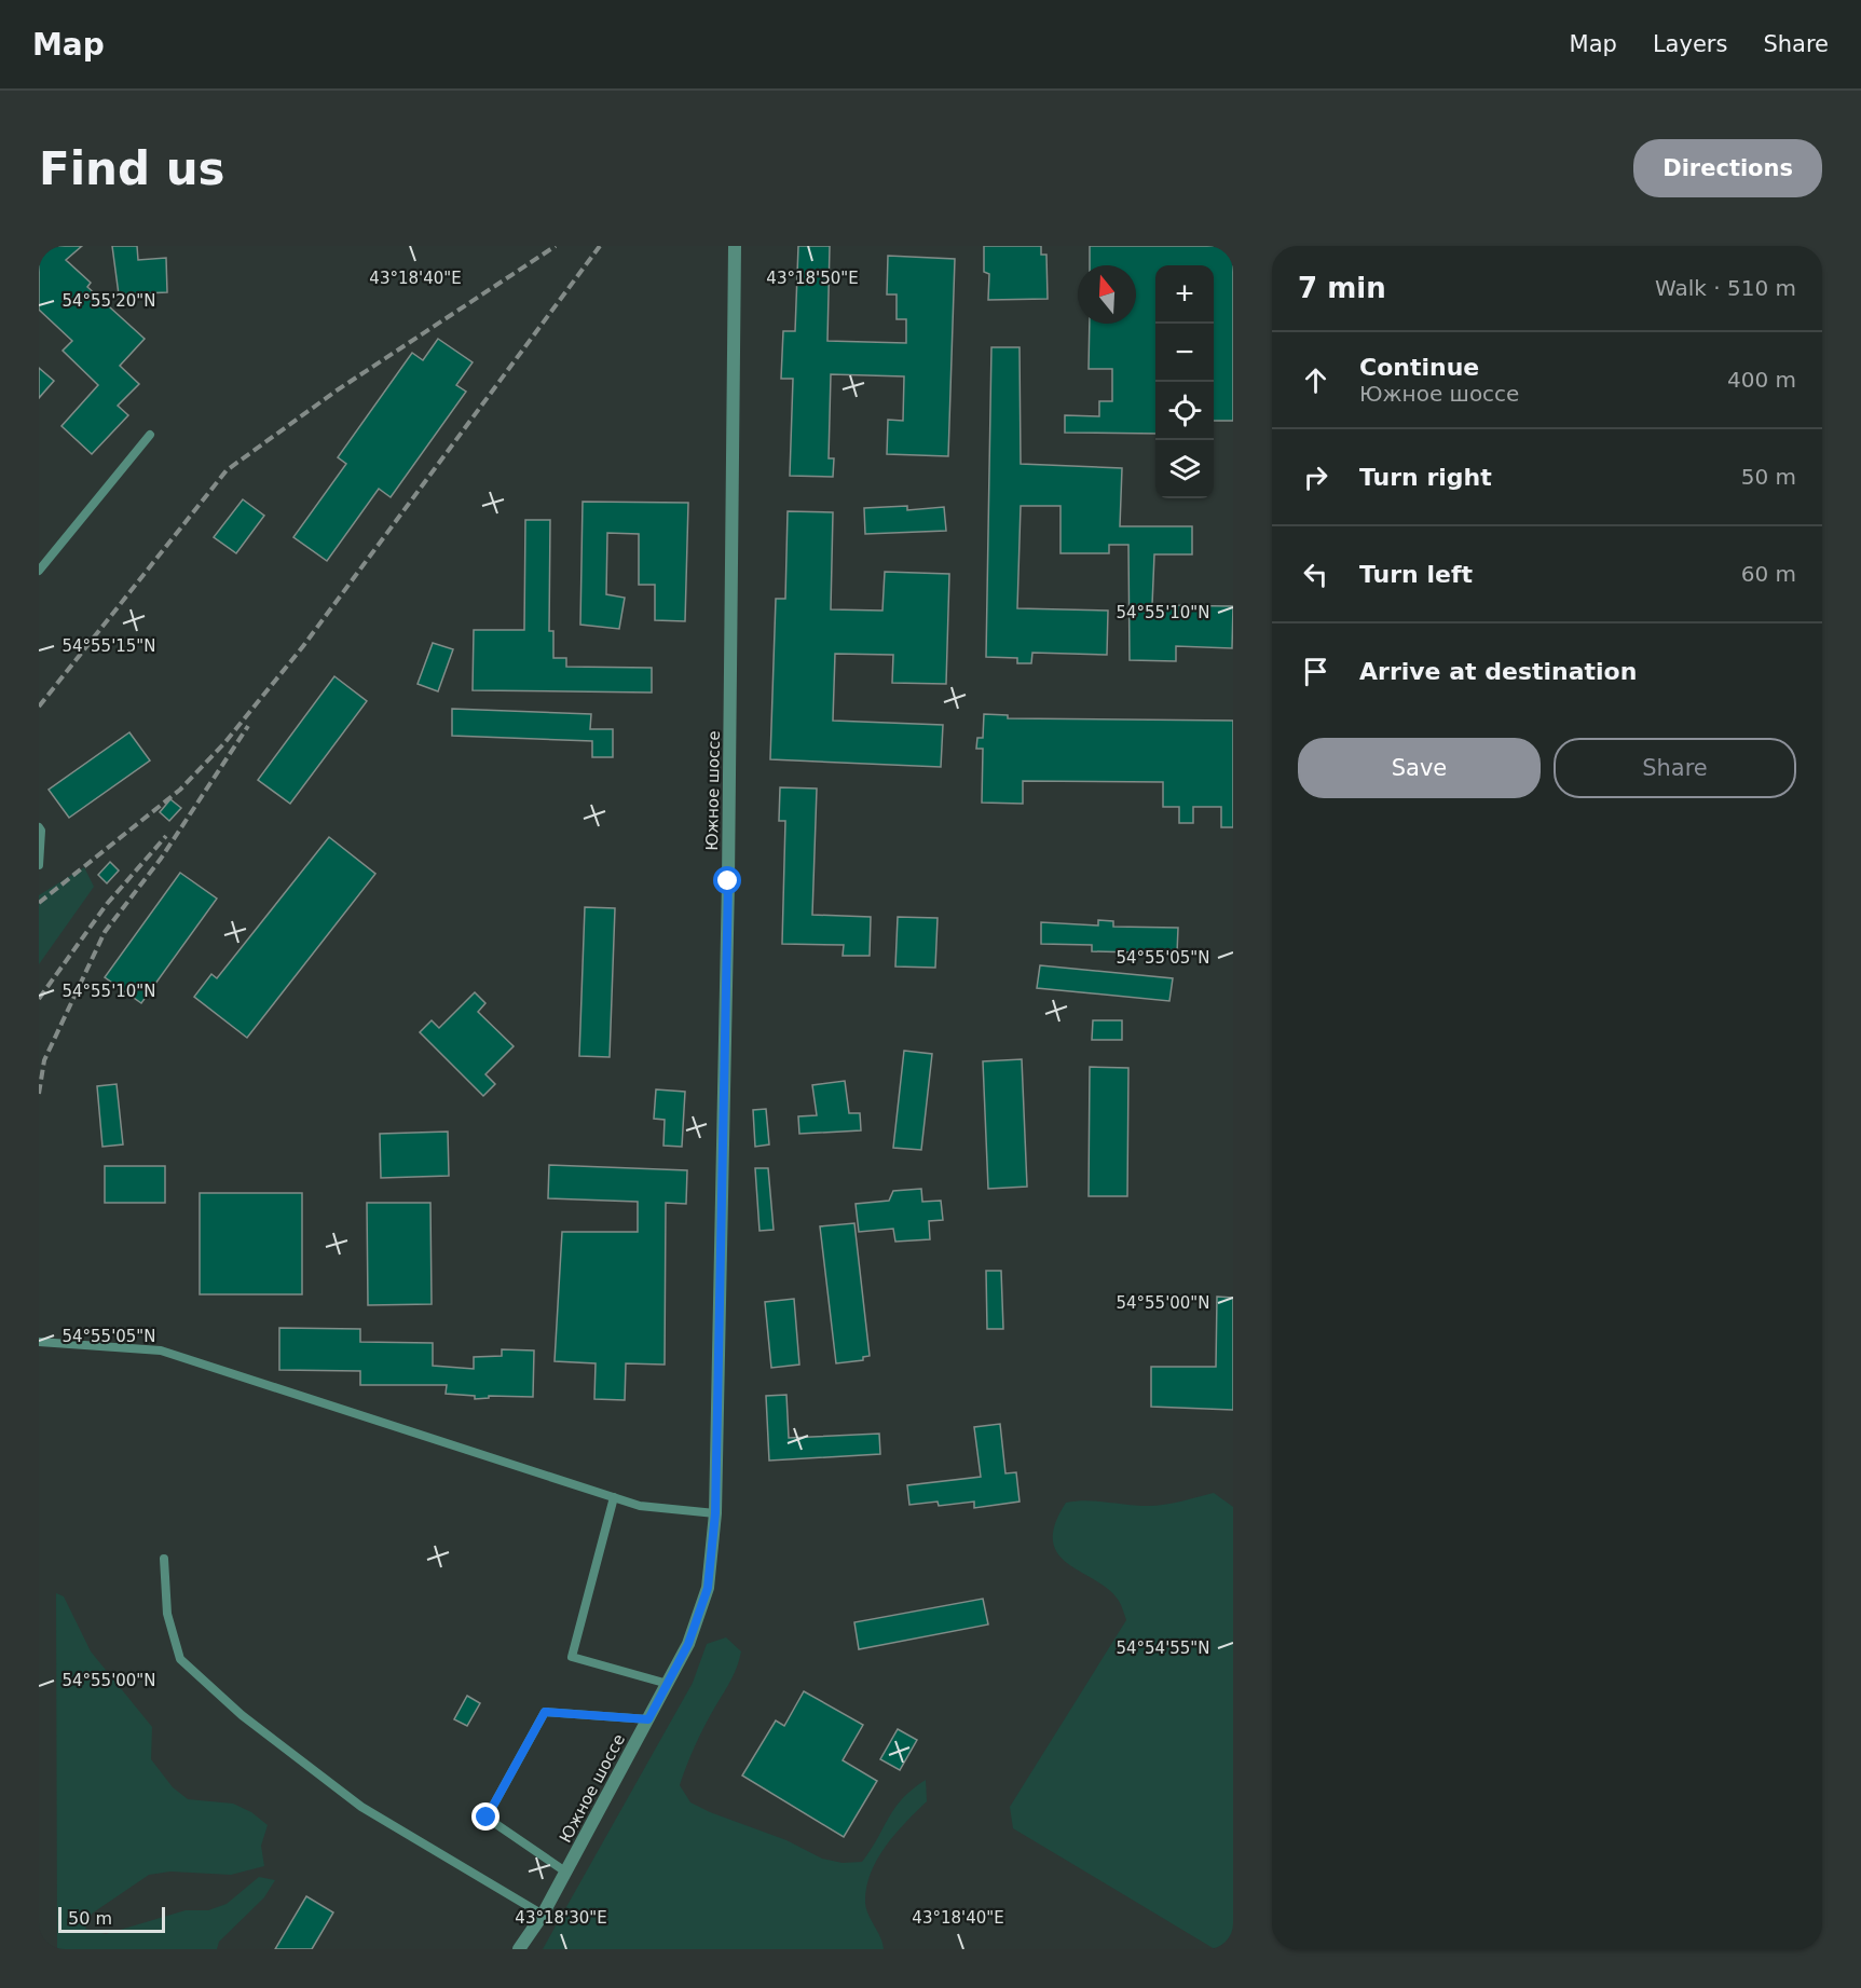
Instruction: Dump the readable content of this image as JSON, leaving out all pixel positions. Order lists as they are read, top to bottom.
{
  "streets": {
    "street": ["Южное шоссе"]
  },
  "scale_bar": "50 m",
  "north": "top",
  "page": {
    "header": "Map",
    "nav": ["Map", "Layers", "Share"],
    "buttons": [
      "Directions",
      ["Save", "Share"]
    ],
    "title": "Find us",
    "heading": ["7 min", "Walk · 510 m"],
    "map_buttons": ["+", "−"],
    "list": [
      ["Continue", "Южное шоссе", "400 m"],
      ["Turn right", "50 m"],
      ["Turn left", "60 m"],
      "Arrive at destination"
    ],
    "scale": "50 m"
  },
  "coordinates": [
    "43°18'40\"E",
    "43°18'50\"E",
    "54°55'20\"N",
    "54°55'10\"N",
    "54°55'15\"N",
    "54°55'05\"N",
    "54°55'00\"N",
    "54°54'55\"N",
    "43°18'30\"E"
  ]
}
